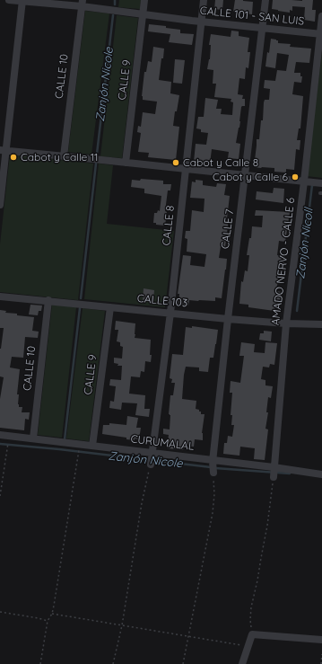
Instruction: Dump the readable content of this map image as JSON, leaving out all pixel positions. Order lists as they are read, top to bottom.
{
  "streets": {
    "street": [
      "CALLE 101 - SAN LUIS",
      "CALLE 10",
      "CALLE 9",
      "CALLE 8",
      "CALLE 7",
      "AMADO NERVO - CALLE 6",
      "CALLE 103",
      "CURUMALAL"
    ]
  },
  "crossings": [
    ["CALLE 101 - SAN LUIS", "CALLE 10"],
    ["CALLE 101 - SAN LUIS", "CALLE 9"],
    ["CALLE 101 - SAN LUIS", "CALLE 8"],
    ["CALLE 101 - SAN LUIS", "CALLE 7"],
    ["CALLE 101 - SAN LUIS", "AMADO NERVO - CALLE 6"],
    ["CALLE 10", "CALLE 103"],
    ["CALLE 10", "CURUMALAL"],
    ["CALLE 9", "CALLE 103"],
    ["CALLE 9", "CURUMALAL"],
    ["CALLE 8", "CALLE 103"],
    ["CALLE 8", "CURUMALAL"],
    ["CALLE 7", "CALLE 103"],
    ["CALLE 7", "CURUMALAL"],
    ["AMADO NERVO - CALLE 6", "CALLE 103"],
    ["AMADO NERVO - CALLE 6", "CURUMALAL"]
  ],
  "water": ["Zanjón Nicole", "Zanjón Nicoll"],
  "places": ["Cabot y Calle 11", "Cabot y Calle 8", "Cabot y Calle 6"]
}
